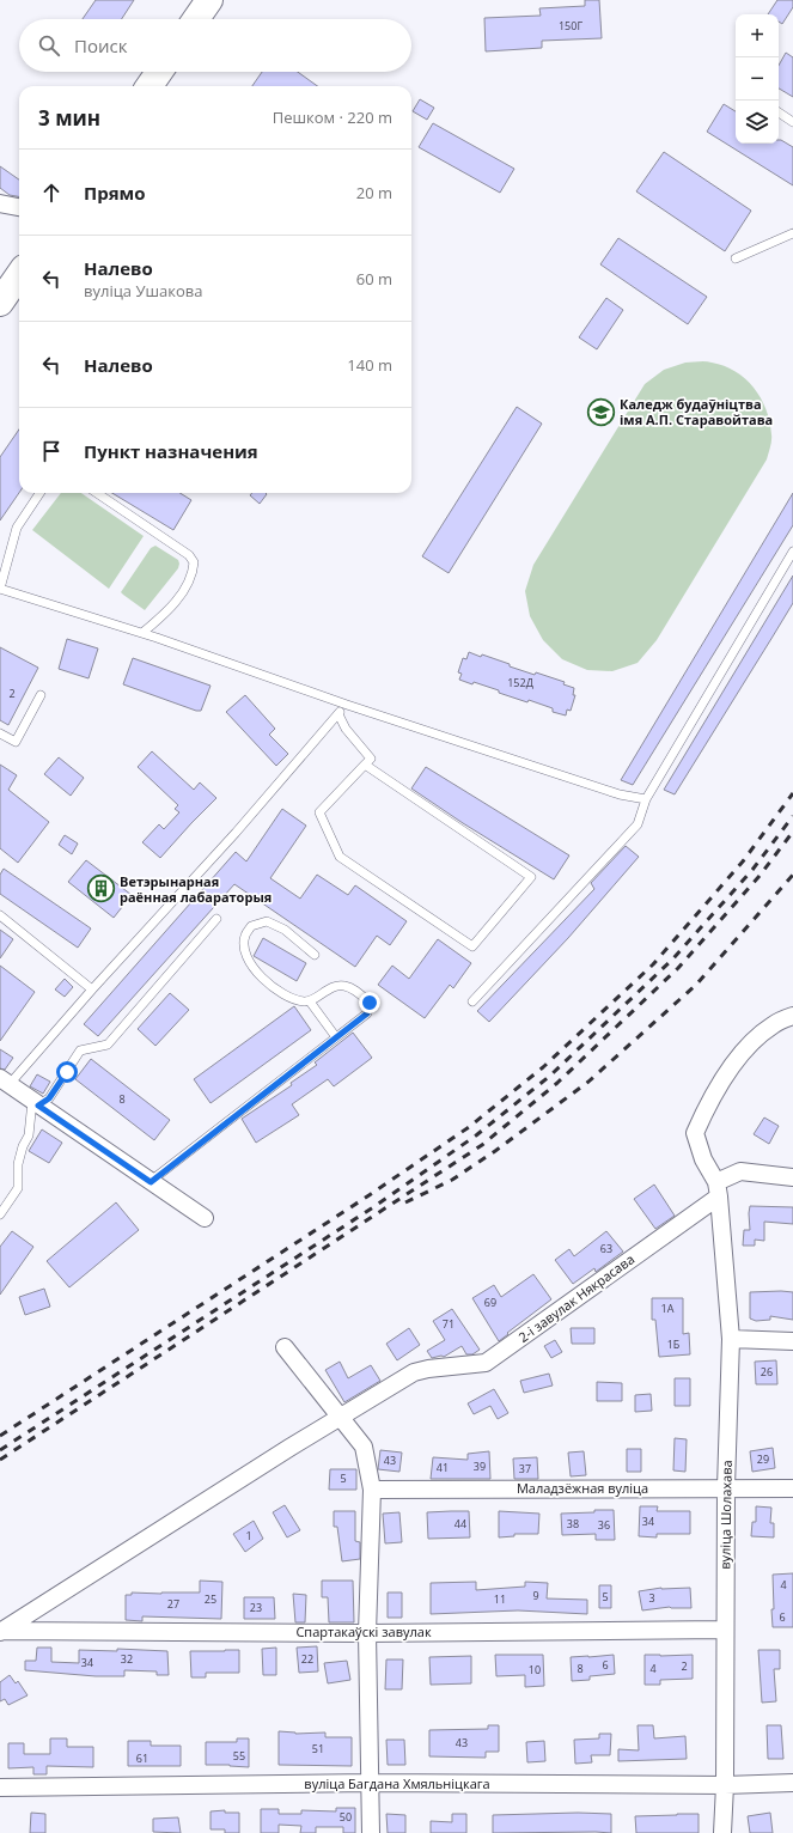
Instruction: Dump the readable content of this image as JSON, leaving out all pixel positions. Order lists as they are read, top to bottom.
{
  "streets": {
    "street": [
      "2-і завулак Някрасава",
      "Маладзёжная вуліца",
      "вуліца Шолахава",
      "Спартакаўскі завулак",
      "вуліца Багдана Хмяльніцкага"
    ]
  },
  "crossings": [
    ["2-і завулак Някрасава", "вуліца Шолахава"],
    ["2-і завулак Някрасава", "Спартакаўскі завулак"],
    ["Маладзёжная вуліца", "вуліца Шолахава"],
    ["вуліца Шолахава", "Спартакаўскі завулак"],
    ["вуліца Шолахава", "вуліца Багдана Хмяльніцкага"]
  ],
  "places": {
    "school or university": ["Каледж будаўніцтва імя А.П. Старавойтава"],
    "building": ["Ветэрынарная раённая лабараторыя"]
  },
  "house_numbers": [
    "150Г",
    "152Д",
    "2",
    "8",
    "63",
    "69",
    "1А",
    "71",
    "1Б",
    "26",
    "29",
    "43",
    "39",
    "41",
    "37",
    "5",
    "34",
    "44",
    "38",
    "36",
    "1",
    "4",
    "9",
    "5",
    "3",
    "25",
    "11",
    "27",
    "23",
    "6",
    "32",
    "22",
    "34",
    "6",
    "2",
    "8",
    "4",
    "10",
    "43",
    "51",
    "55",
    "61",
    "50"
  ],
  "page": {
    "map_buttons": ["+", "−"],
    "search": "Поиск",
    "heading": ["3 мин", "Пешком · 220 m"],
    "list": [
      ["Прямо", "20 m"],
      ["Налево", "вуліца Ушакова", "60 m"],
      ["Налево", "140 m"],
      "Пункт назначения"
    ]
  }
}
